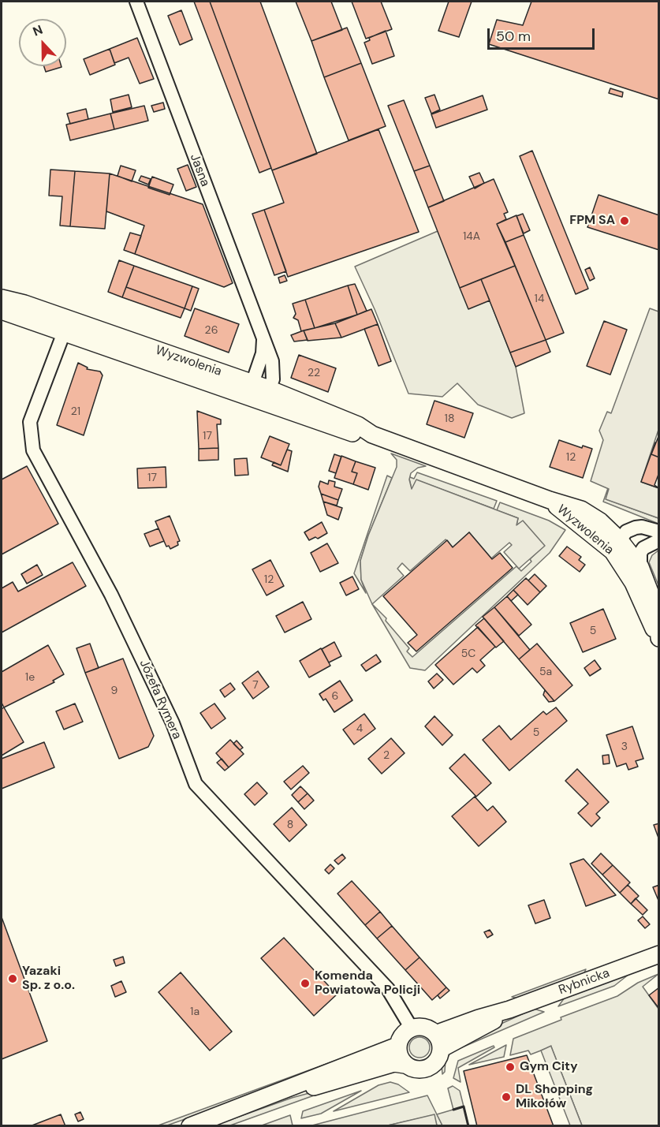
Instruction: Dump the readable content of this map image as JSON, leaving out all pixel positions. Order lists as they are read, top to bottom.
{
  "streets": {
    "street": [
      "Jasna",
      "Wyzwolenia",
      "Józefa Rymera",
      "Rybnicka"
    ]
  },
  "crossings": [
    ["Jasna", "Wyzwolenia"],
    ["Wyzwolenia", "Józefa Rymera"],
    ["Józefa Rymera", "Rybnicka"]
  ],
  "places": [
    "FPM SA",
    "Yazaki Sp. z o.o.",
    "Komenda Powiatowa Policji",
    "Gym City",
    "DL Shopping Mikołów"
  ],
  "house_numbers": [
    "14A",
    "14",
    "26",
    "22",
    "21",
    "18",
    "17",
    "12",
    "17",
    "12",
    "5",
    "5C",
    "5a",
    "1e",
    "7",
    "9",
    "6",
    "4",
    "5",
    "3",
    "2",
    "8",
    "1a"
  ],
  "scale_bar": "50 m",
  "north": "top"
}
